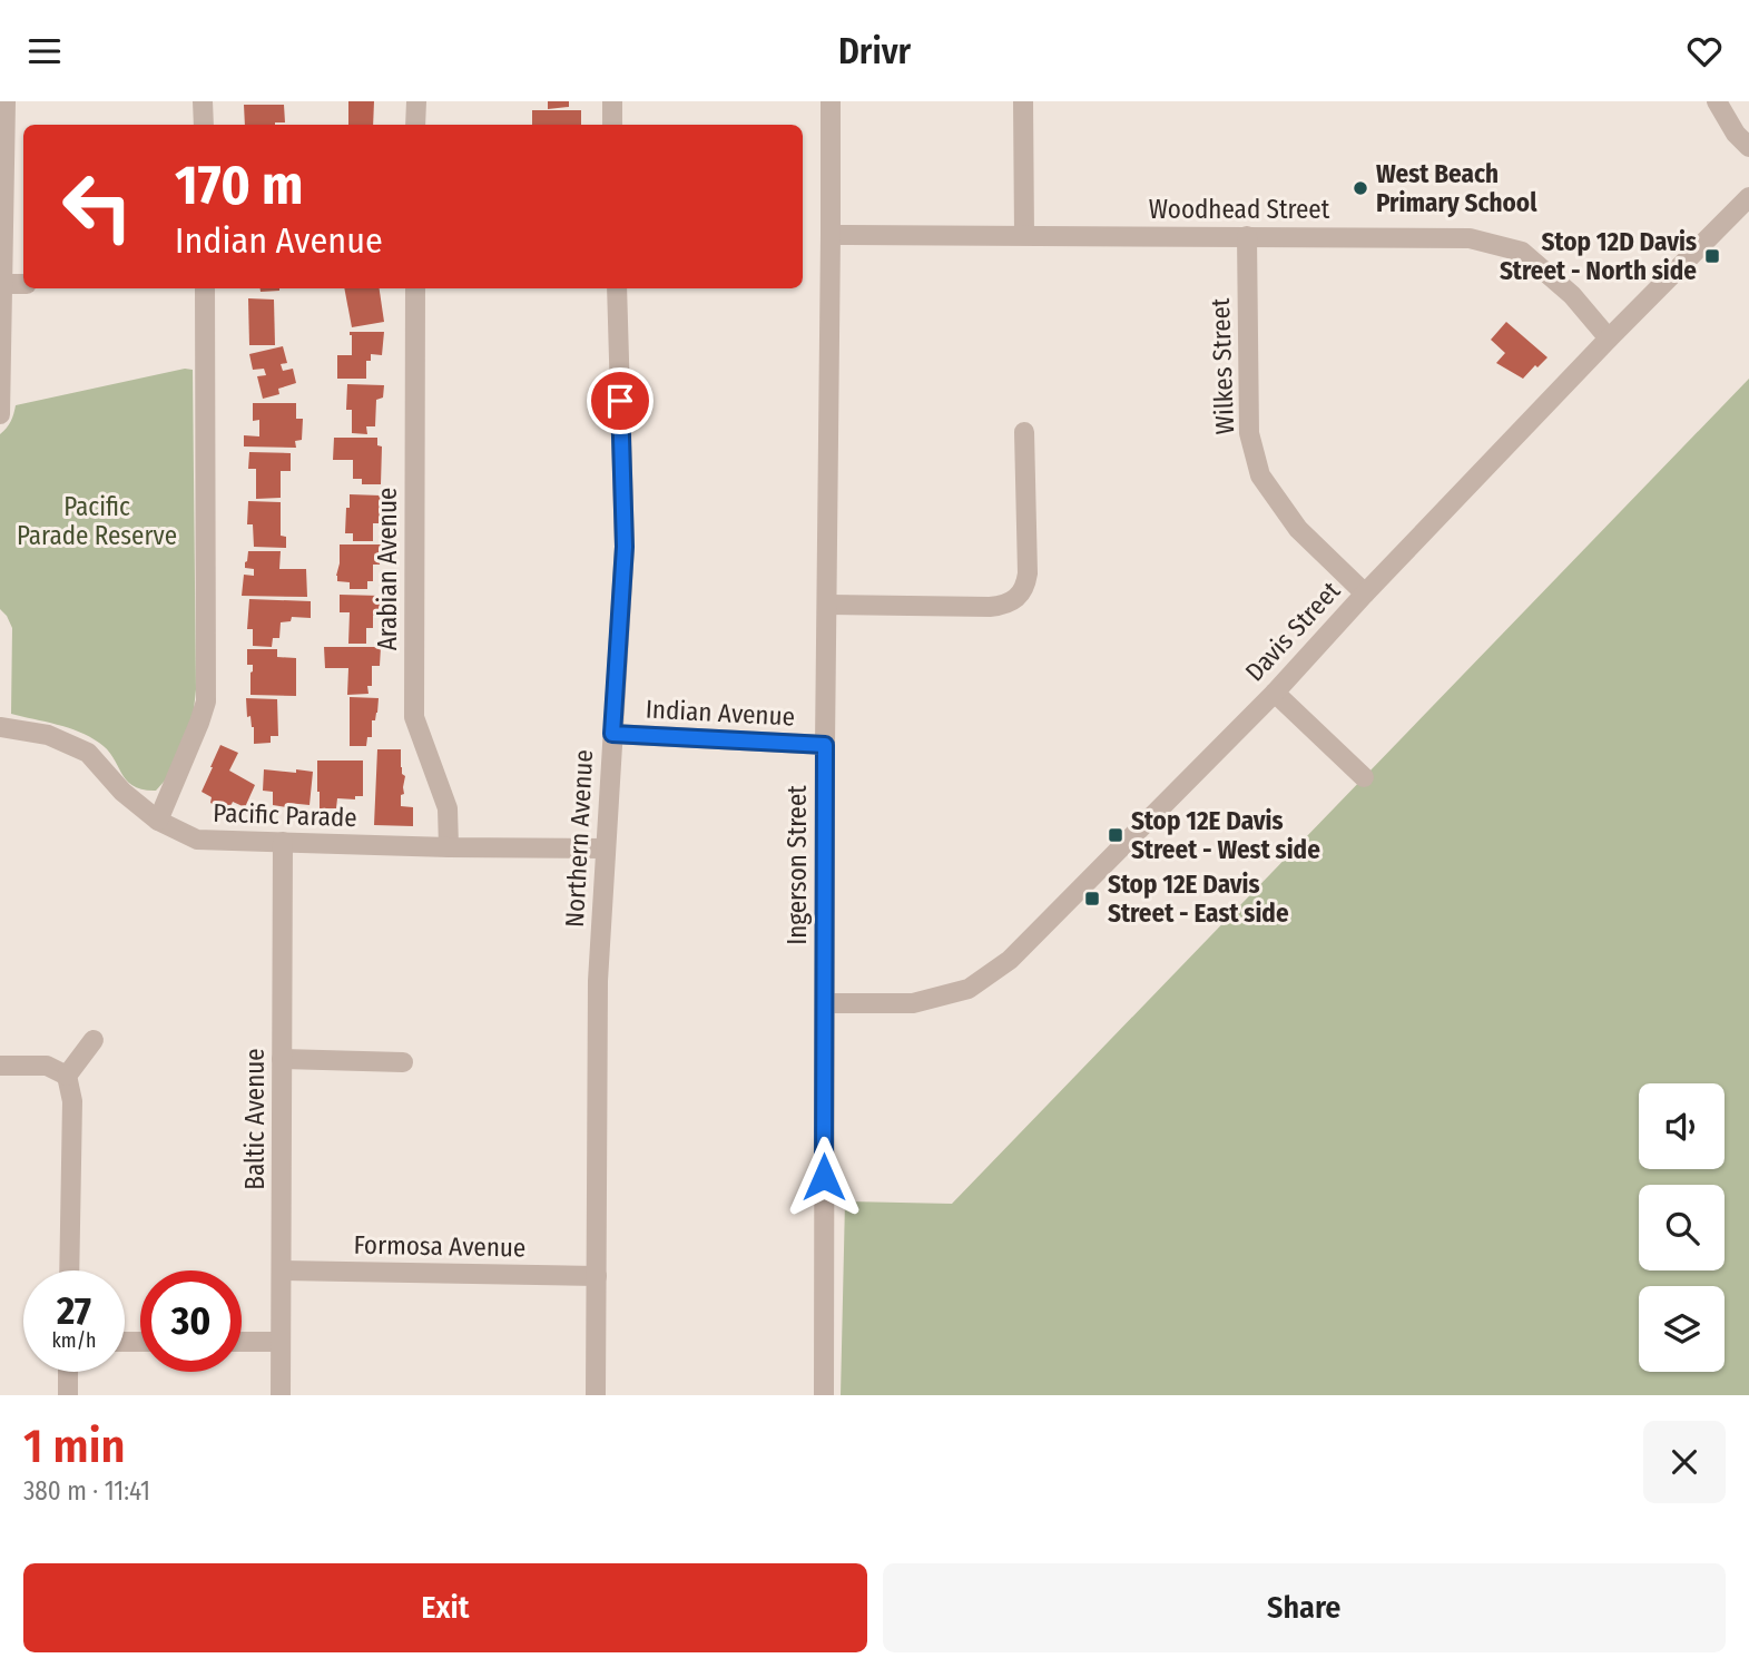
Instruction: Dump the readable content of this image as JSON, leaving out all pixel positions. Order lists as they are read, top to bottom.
{
  "streets": {
    "street": [
      "Woodhead Street",
      "Wilkes Street",
      "Arabian Avenue",
      "Davis Street",
      "Indian Avenue",
      "Pacific Parade",
      "Northern Avenue",
      "Ingerson Street",
      "Baltic Avenue",
      "Formosa Avenue"
    ]
  },
  "crossings": [
    ["Woodhead Street", "Wilkes Street"],
    ["Woodhead Street", "Davis Street"],
    ["Woodhead Street", "Ingerson Street"],
    ["Wilkes Street", "Davis Street"],
    ["Arabian Avenue", "Pacific Parade"],
    ["Davis Street", "Ingerson Street"],
    ["Indian Avenue", "Northern Avenue"],
    ["Indian Avenue", "Ingerson Street"],
    ["Pacific Parade", "Northern Avenue"],
    ["Pacific Parade", "Baltic Avenue"],
    ["Northern Avenue", "Formosa Avenue"],
    ["Baltic Avenue", "Formosa Avenue"]
  ],
  "parks": ["Pacific Parade Reserve"],
  "places": {
    "other": ["West Beach Primary School"],
    "transit": ["Stop 12D Davis Street - North side", "Stop 12E Davis Street - West side", "Stop 12E Davis Street - East side"]
  },
  "page": {
    "header": "Drivr",
    "turn": ["170 m", "Indian Avenue"],
    "speed": "27 km/h",
    "limit": "30",
    "heading": ["1 min", "380 m · 11:41"],
    "buttons": ["Exit", "Share"]
  }
}
